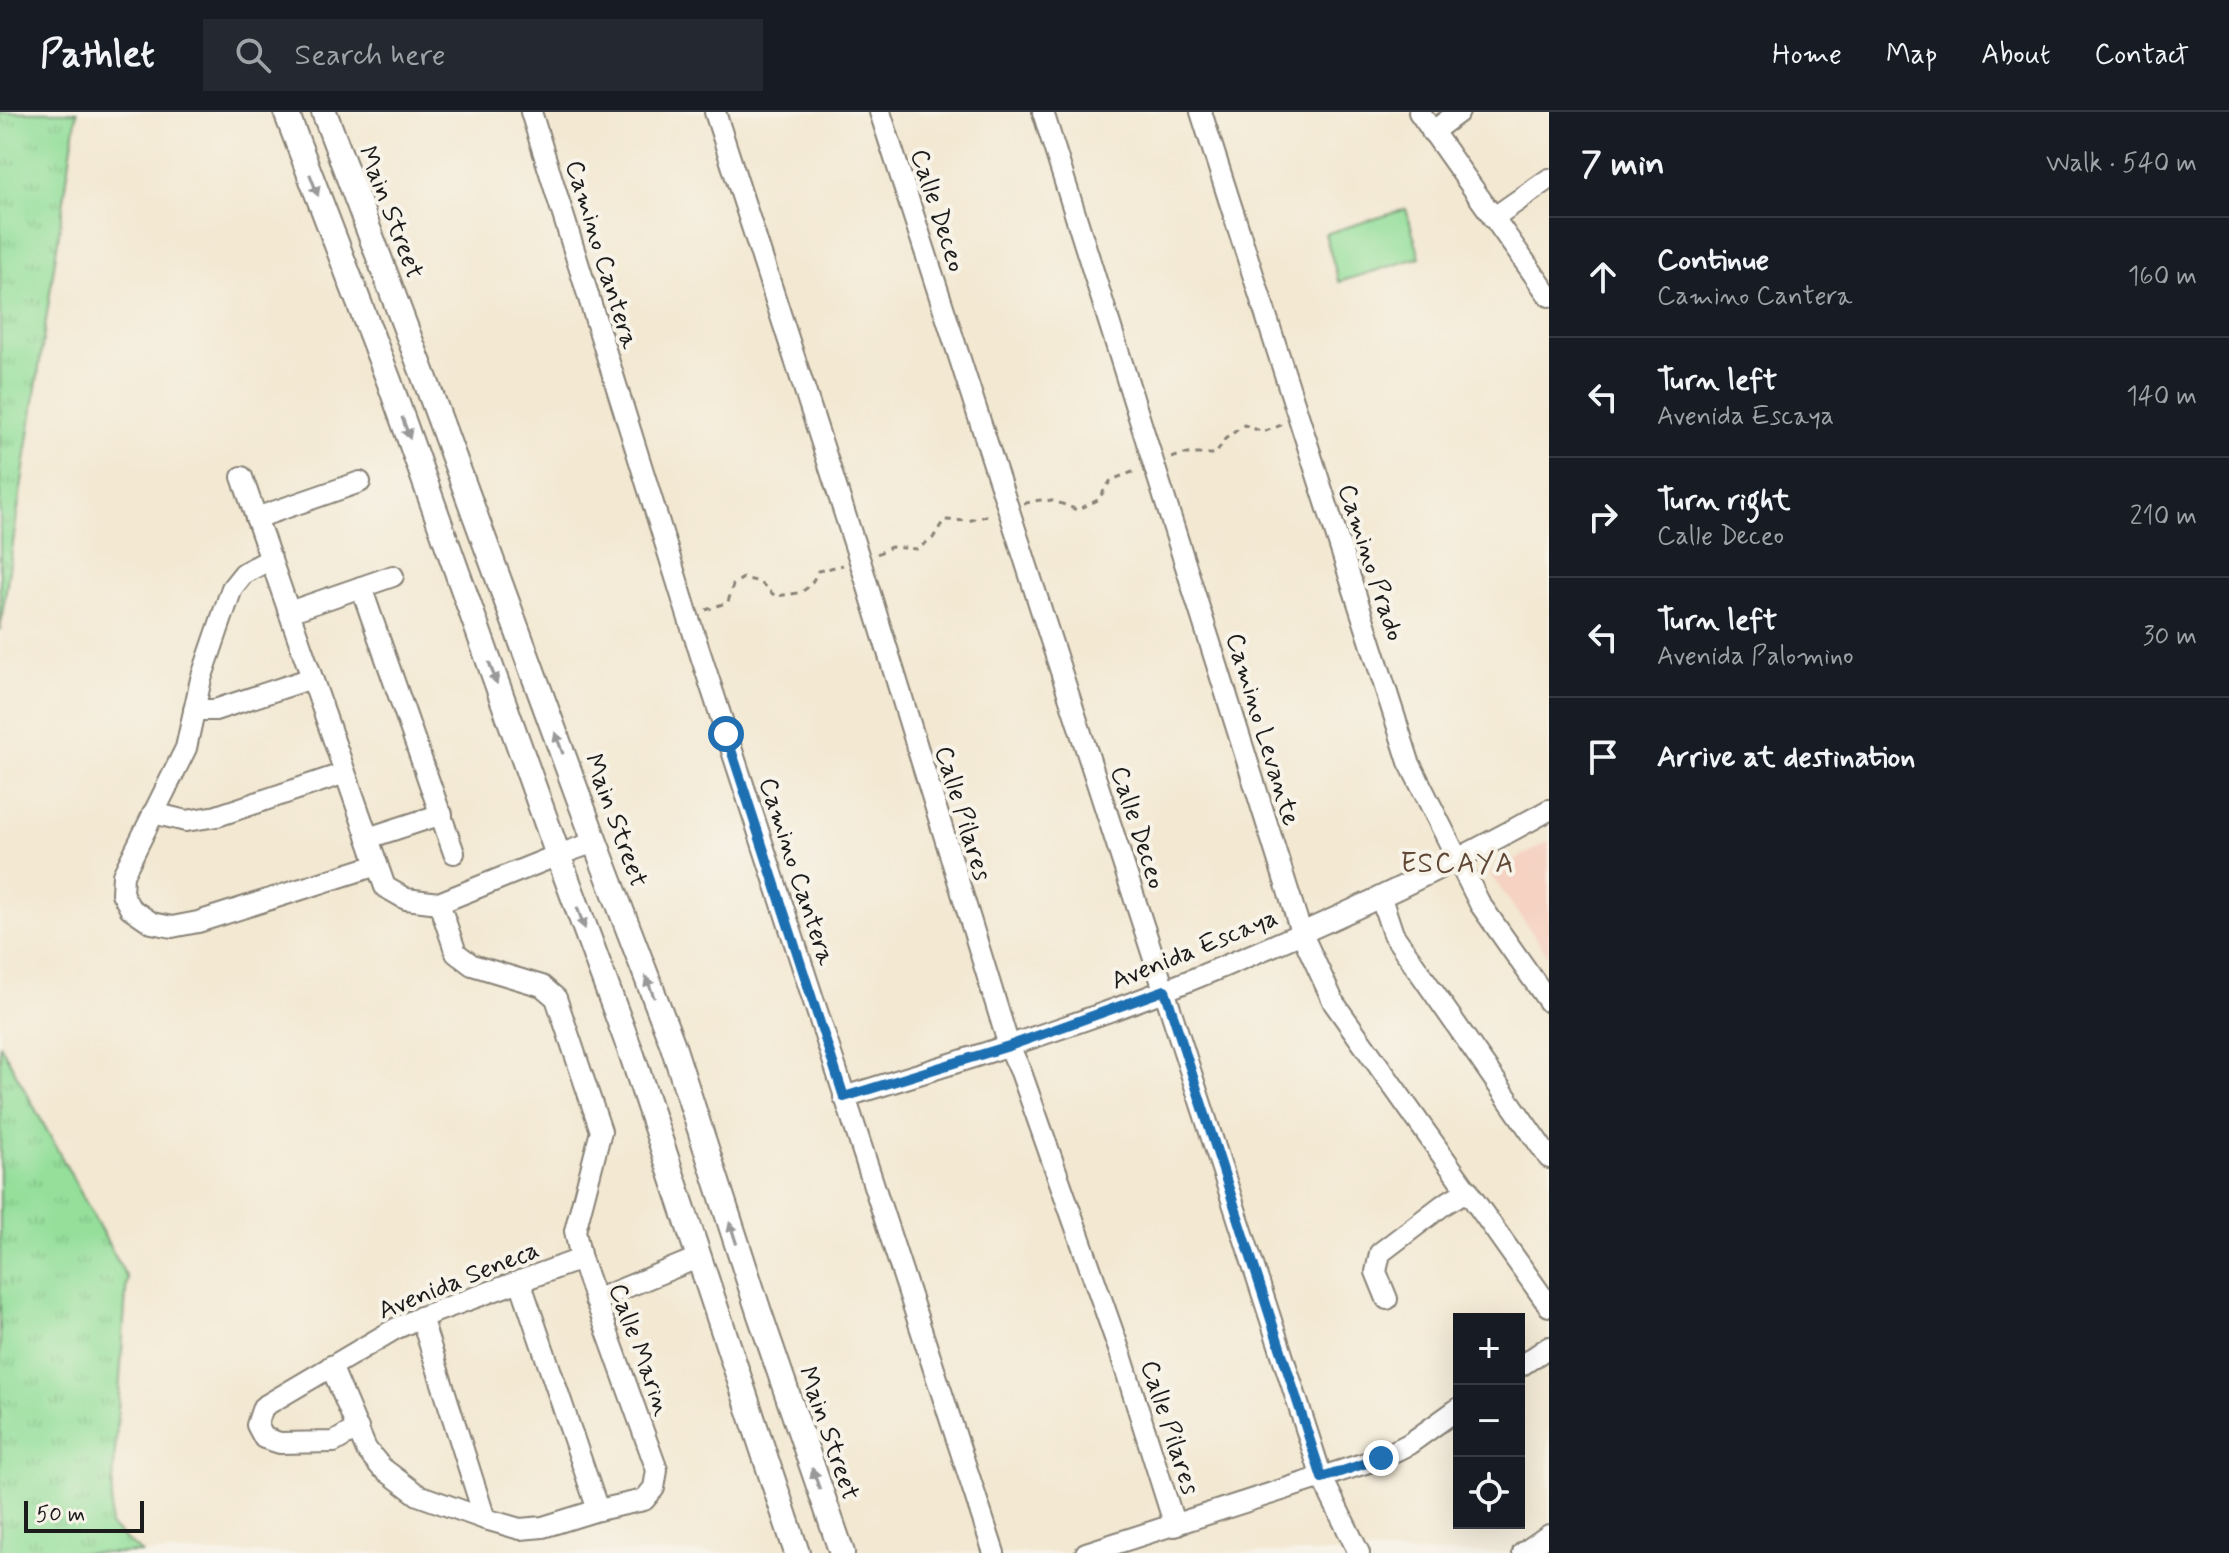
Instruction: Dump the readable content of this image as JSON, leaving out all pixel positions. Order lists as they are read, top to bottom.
{
  "streets": {
    "main road": ["Main Street"],
    "street": [
      "Calle Deceo",
      "Camino Cantera",
      "Camino Prado",
      "Camino Levante",
      "Calle Pilares",
      "Avenida Escaya",
      "Avenida Seneca",
      "Calle Marin"
    ]
  },
  "crossings": [
    ["Calle Deceo", "Avenida Escaya"],
    ["Camino Cantera", "Avenida Escaya"],
    ["Camino Prado", "Avenida Escaya"],
    ["Camino Levante", "Avenida Escaya"],
    ["Calle Pilares", "Avenida Escaya"],
    ["Avenida Seneca", "Calle Marin"]
  ],
  "districts": ["ESCAYA"],
  "scale_bar": "50 m",
  "page": {
    "header": "Pathlet",
    "search": "Search here",
    "nav": [
      "Home",
      "Map",
      "About",
      "Contact"
    ],
    "heading": ["7 min", "Walk · 540 m"],
    "list": [
      ["Continue", "Camino Cantera", "160 m"],
      ["Turn left", "Avenida Escaya", "140 m"],
      ["Turn right", "Calle Deceo", "210 m"],
      ["Turn left", "Avenida Palomino", "30 m"],
      "Arrive at destination"
    ],
    "map_buttons": ["+", "−"],
    "scale": "50 m"
  }
}
